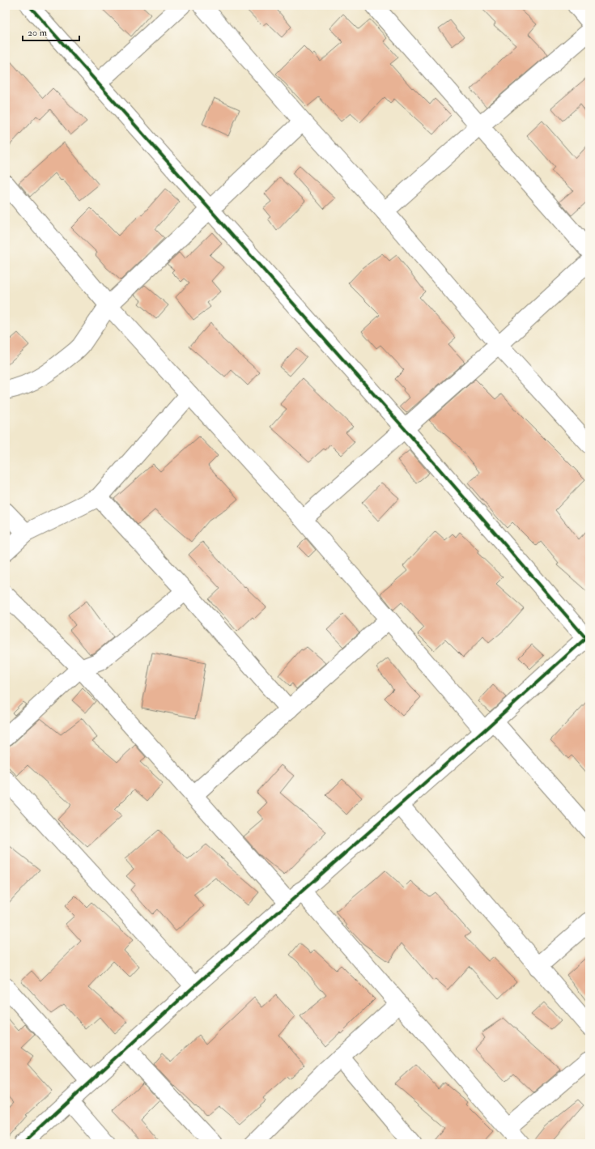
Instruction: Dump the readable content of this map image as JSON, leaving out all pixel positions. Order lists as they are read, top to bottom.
{
  "scale_bar": "20 m"
}
